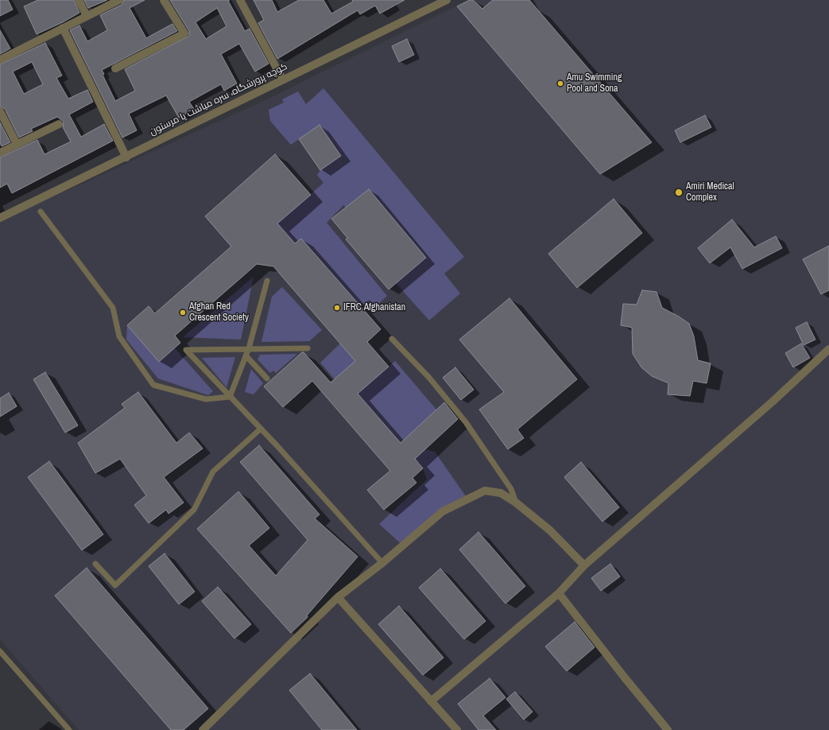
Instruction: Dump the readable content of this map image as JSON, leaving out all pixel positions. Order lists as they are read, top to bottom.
{
  "streets": {
    "street": ["کوچه پرورشگاه، سره میاشت یا مرستون"]
  },
  "places": [
    "Amu Swimming Pool and Sona",
    "Amiri Medical Complex",
    "IFRC Afghanistan",
    "Afghan Red Crescent Society"
  ]
}
